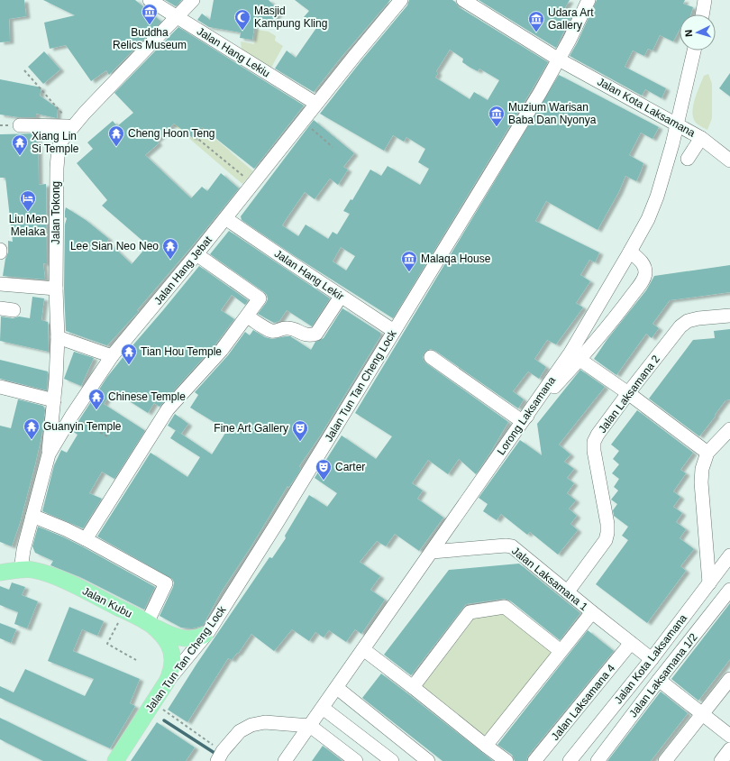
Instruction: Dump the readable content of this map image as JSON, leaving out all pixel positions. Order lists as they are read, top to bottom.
{
  "streets": {
    "main road": ["Jalan Tun Tan Cheng Lock", "Jalan Kubu"],
    "street": [
      "Jalan Hang Lekiu",
      "Jalan Kota Laksamana",
      "Jalan Tokong",
      "Jalan Hang Jebat",
      "Jalan Hang Lekir",
      "Jalan Laksamana 2",
      "Lorong Laksamana",
      "Jalan Laksamana 1",
      "Jalan Laksamana 1/2",
      "Jalan Laksamana 4"
    ]
  },
  "crossings": [
    ["Jalan Hang Lekiu", "Jalan Tokong"],
    ["Jalan Hang Lekiu", "Jalan Hang Jebat"],
    ["Jalan Kota Laksamana", "Jalan Tun Tan Cheng Lock"],
    ["Jalan Kota Laksamana", "Lorong Laksamana"],
    ["Jalan Kota Laksamana", "Jalan Laksamana 1"],
    ["Jalan Tokong", "Jalan Hang Jebat"],
    ["Jalan Hang Jebat", "Jalan Hang Lekir"],
    ["Jalan Hang Jebat", "Jalan Kubu"],
    ["Jalan Hang Lekir", "Jalan Tun Tan Cheng Lock"],
    ["Jalan Tun Tan Cheng Lock", "Jalan Kubu"],
    ["Jalan Laksamana 2", "Jalan Laksamana 1"],
    ["Lorong Laksamana", "Jalan Laksamana 1"],
    ["Jalan Laksamana 1", "Jalan Laksamana 4"]
  ],
  "places": {
    "museum": [
      "Buddha Relics Museum",
      "Udara Art Gallery",
      "Muzium Warisan Baba Dan Nyonya",
      "Malaqa House"
    ],
    "mosque": ["Masjid Kampung Kling"],
    "temple": [
      "Cheng Hoon Teng",
      "Xiang Lin Si Temple",
      "Lee Sian Neo Neo",
      "Tian Hou Temple",
      "Chinese Temple",
      "Guanyin Temple"
    ],
    "hotel": ["Liu Men Melaka"],
    "theatre": ["Fine Art Gallery", "Carter"]
  },
  "north": "left"
}
